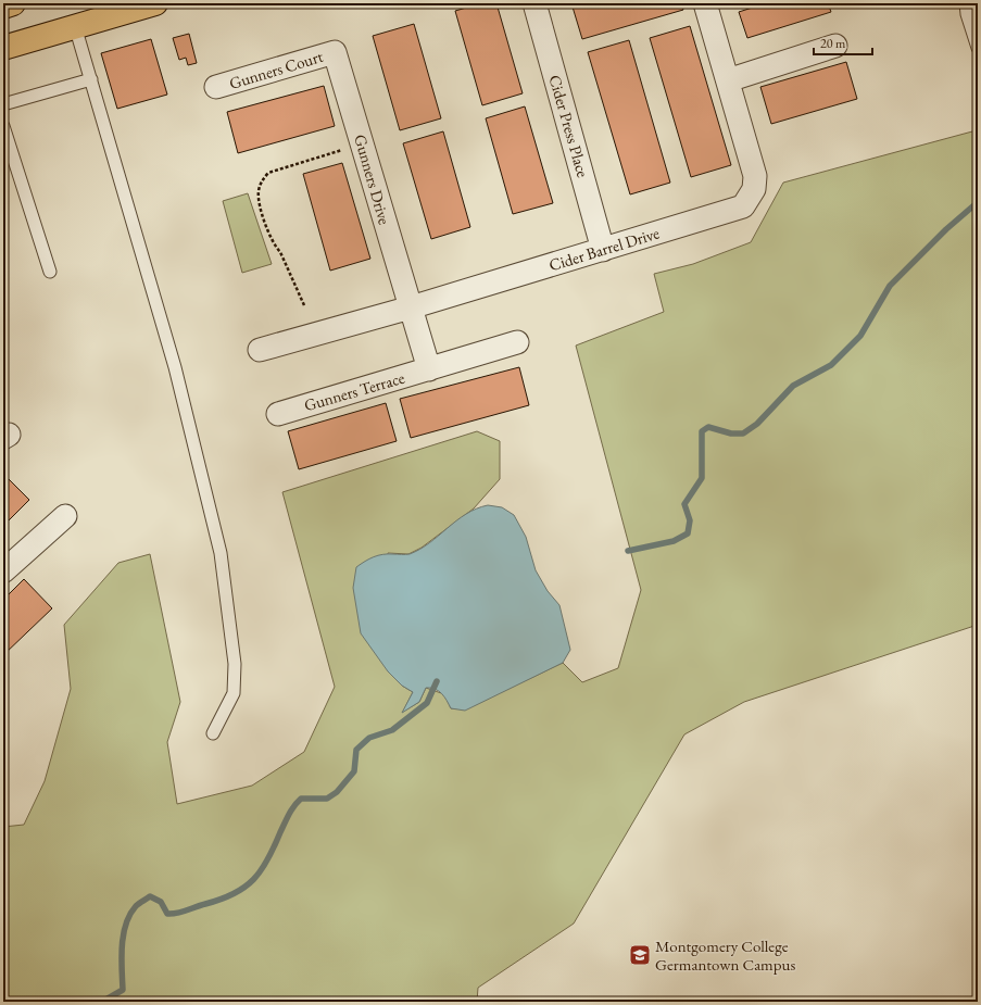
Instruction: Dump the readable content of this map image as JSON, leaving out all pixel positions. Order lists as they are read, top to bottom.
{
  "streets": {
    "street": [
      "Gunners Court",
      "Cider Press Place",
      "Gunners Drive",
      "Cider Barrel Drive",
      "Gunners Terrace"
    ]
  },
  "crossings": [
    ["Gunners Court", "Gunners Drive"],
    ["Cider Press Place", "Cider Barrel Drive"],
    ["Gunners Drive", "Cider Barrel Drive"]
  ],
  "places": {
    "school or university": ["Montgomery College Germantown Campus"]
  },
  "scale_bar": "20 m"
}
